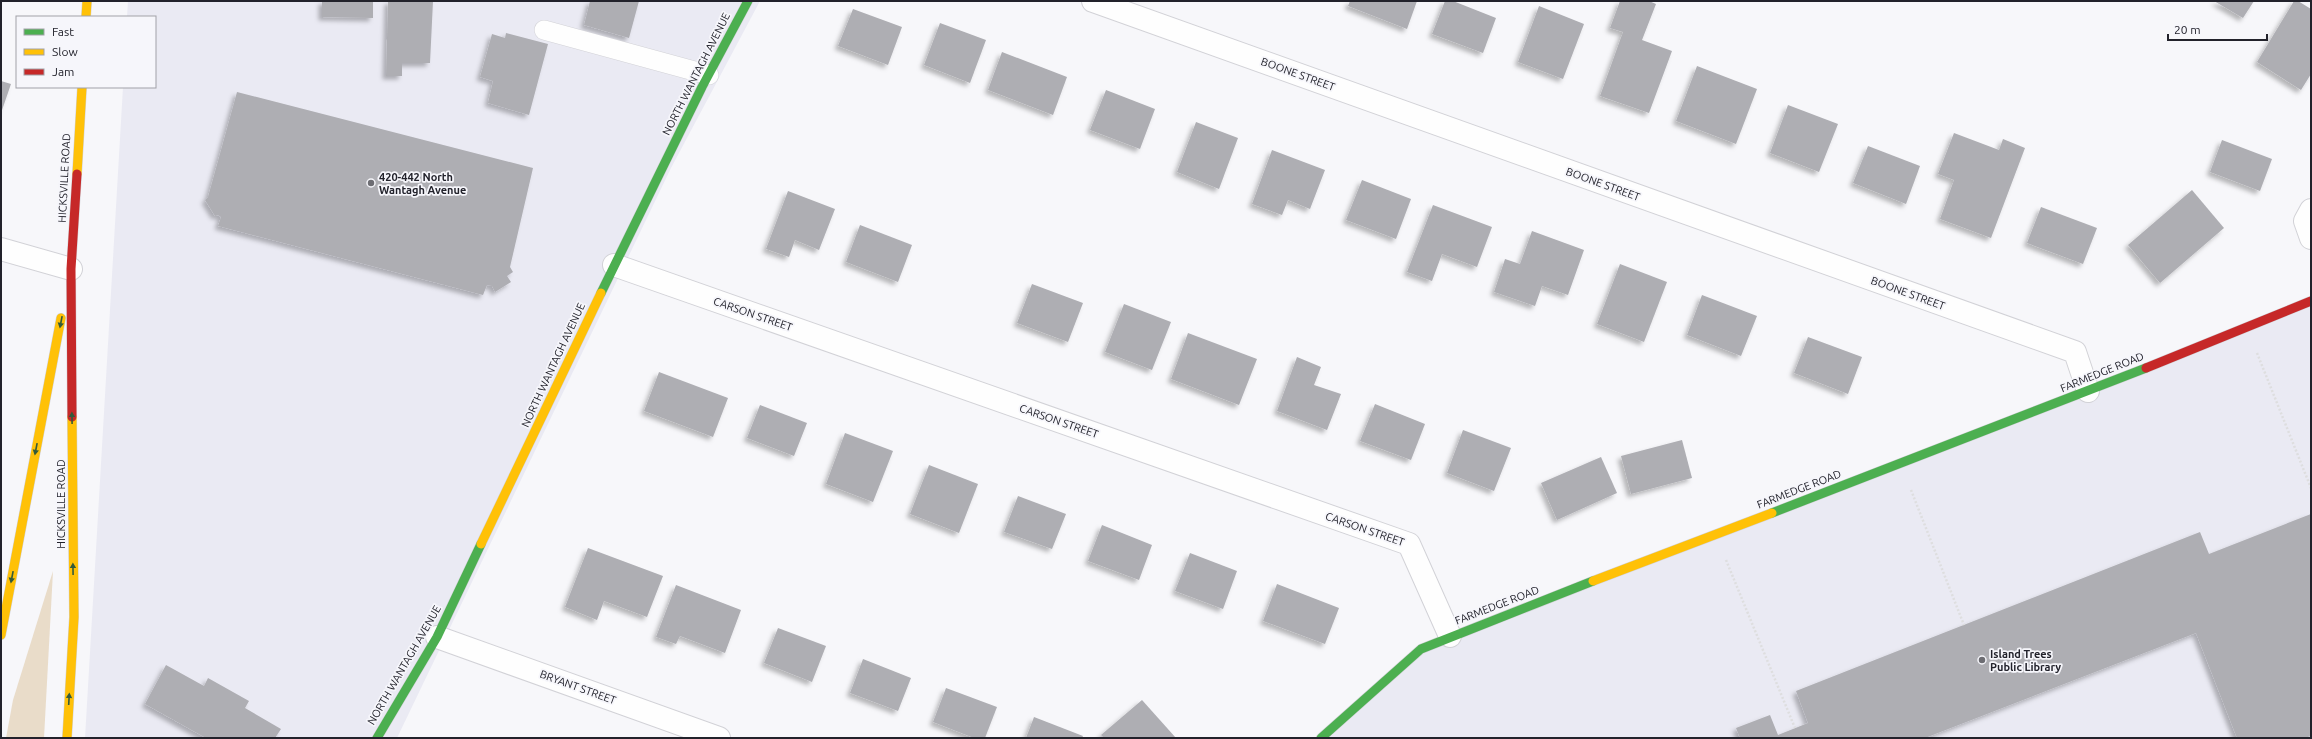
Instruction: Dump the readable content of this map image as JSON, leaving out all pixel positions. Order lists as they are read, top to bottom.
{
  "streets": {
    "main road": ["NORTH WANTAGH AVENUE", "HICKSVILLE ROAD", "FARMEDGE ROAD"],
    "street": ["BOONE STREET", "CARSON STREET", "BRYANT STREET"]
  },
  "crossings": [
    ["NORTH WANTAGH AVENUE", "CARSON STREET"],
    ["NORTH WANTAGH AVENUE", "BRYANT STREET"],
    ["BOONE STREET", "FARMEDGE ROAD"],
    ["CARSON STREET", "FARMEDGE ROAD"]
  ],
  "places": ["420-442 North Wantagh Avenue", "Island Trees Public Library"],
  "legend": ["Fast", "Slow", "Jam"],
  "scale_bar": "20 m"
}
